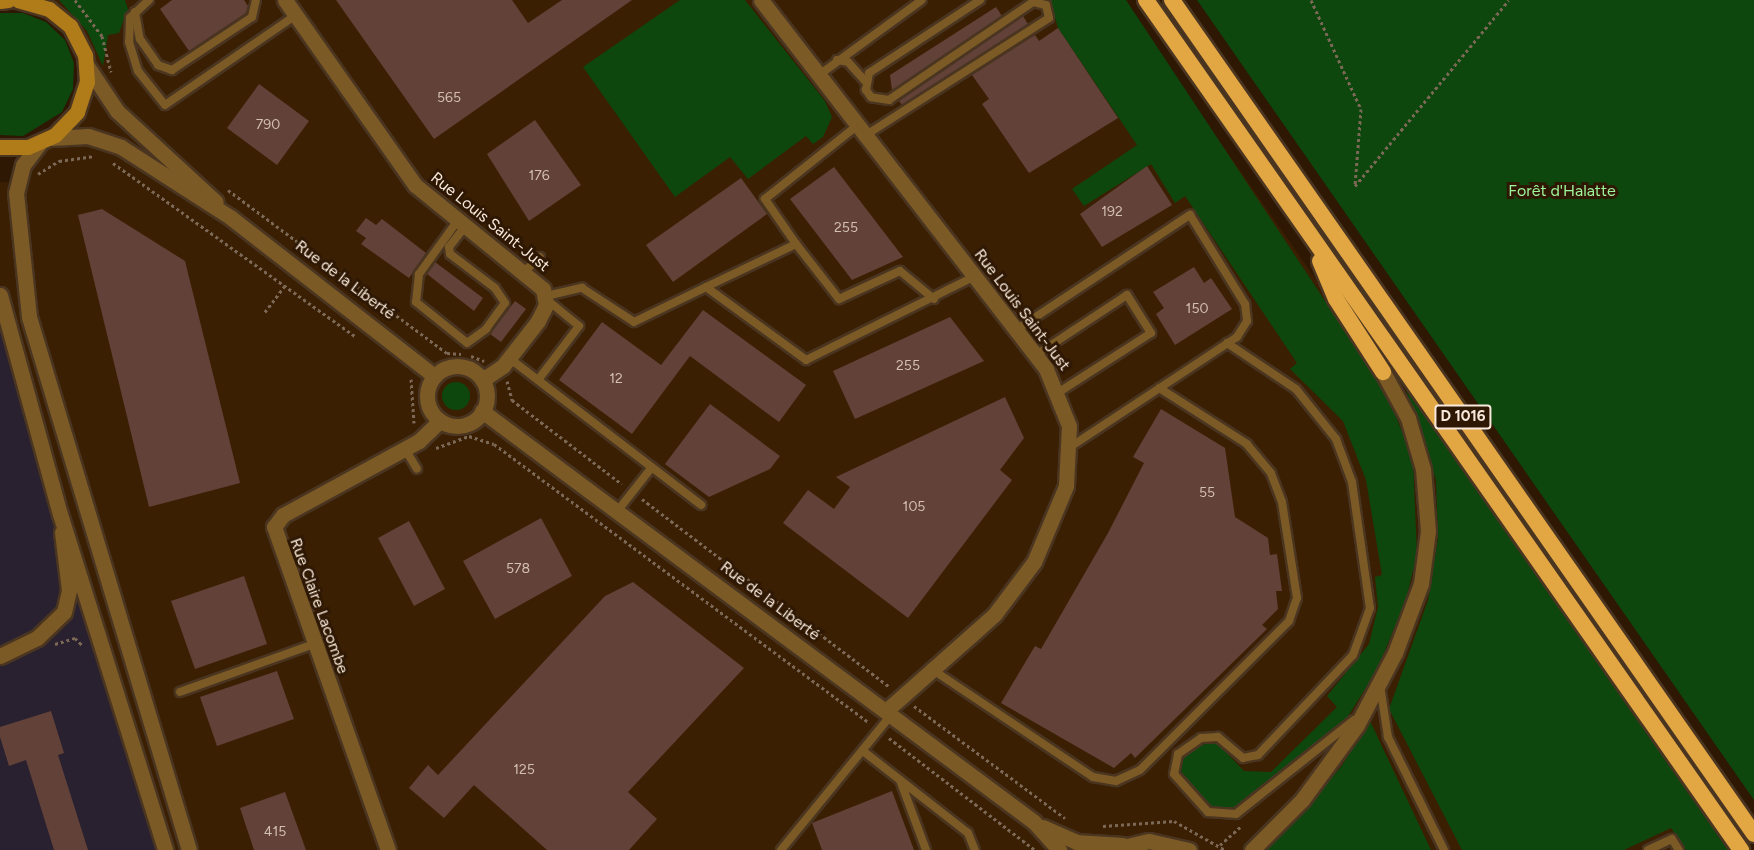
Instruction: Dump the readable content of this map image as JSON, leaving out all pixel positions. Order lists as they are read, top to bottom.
{
  "streets": {
    "highway": ["D 1016"],
    "street": ["Rue Louis Saint-Just", "Rue de la Liberté", "Rue Claire Lacombe"]
  },
  "crossings": [
    ["Rue Louis Saint-Just", "Rue de la Liberté"],
    ["Rue Louis Saint-Just", "Rue Claire Lacombe"],
    ["Rue de la Liberté", "Rue Claire Lacombe"]
  ],
  "parks": ["Forêt d'Halatte"],
  "house_numbers": [
    "565",
    "790",
    "176",
    "192",
    "255",
    "150",
    "255",
    "12",
    "55",
    "105",
    "578",
    "125",
    "415"
  ]
}
